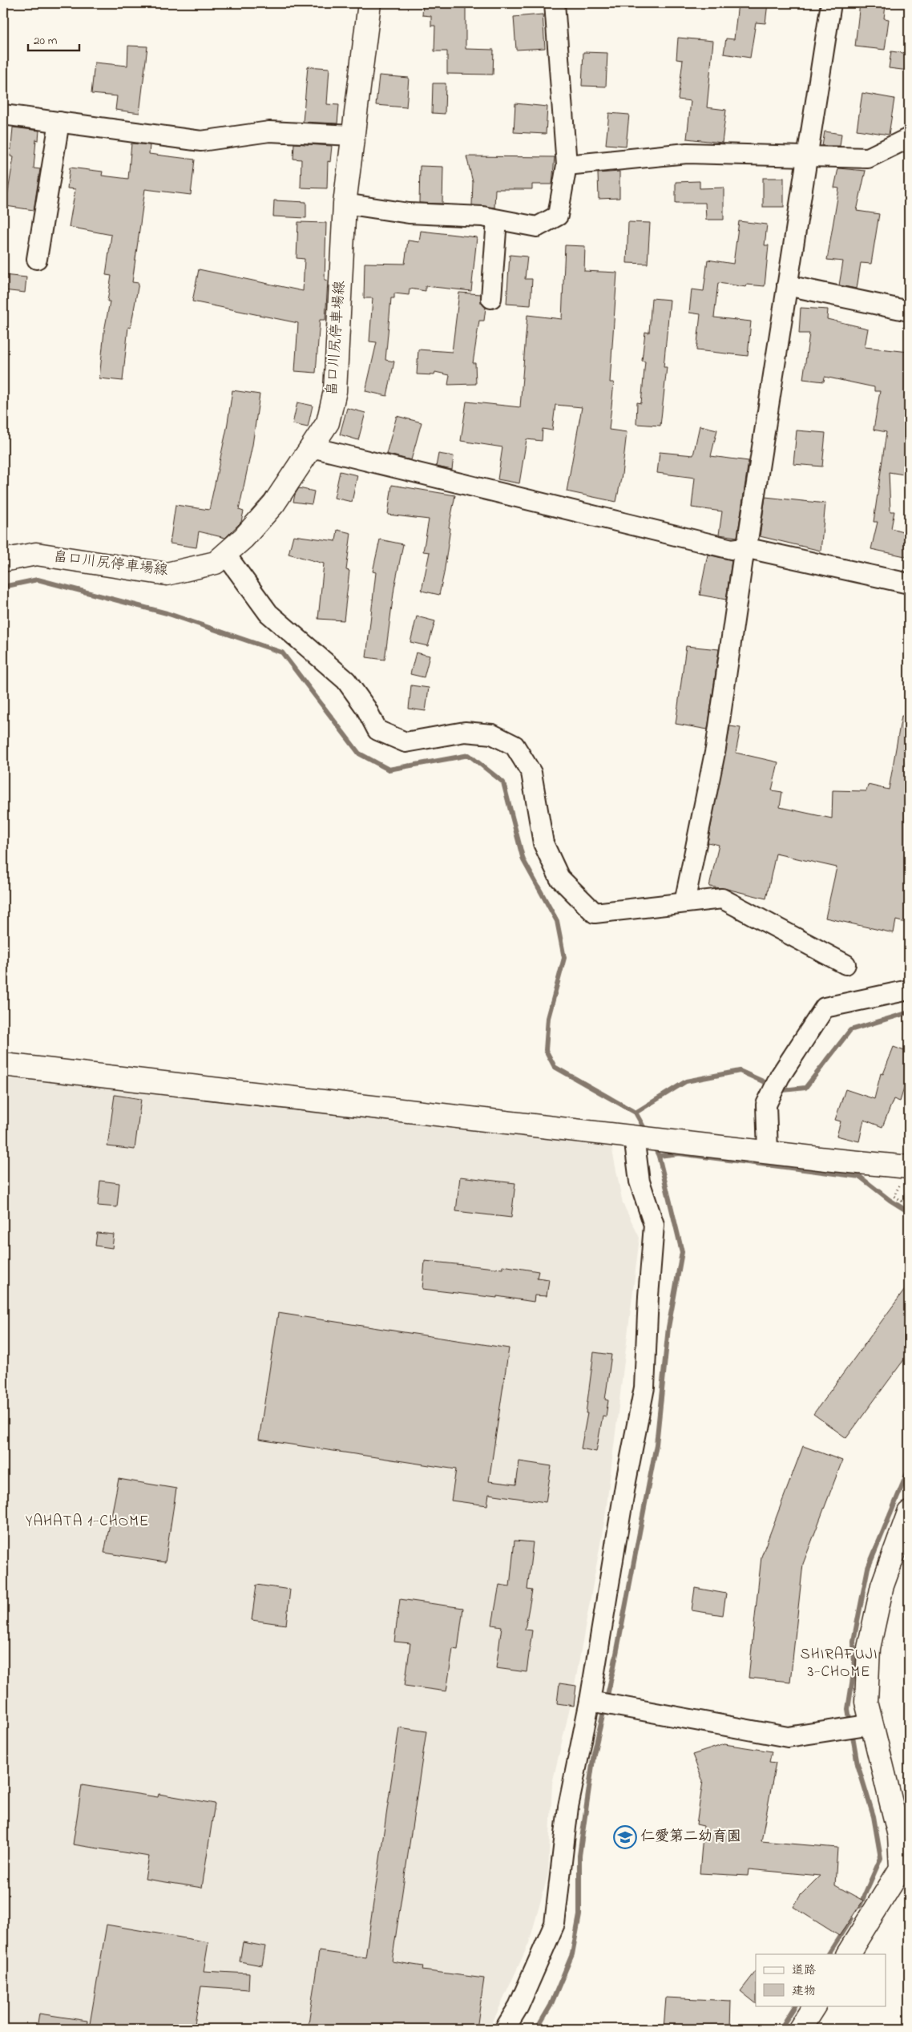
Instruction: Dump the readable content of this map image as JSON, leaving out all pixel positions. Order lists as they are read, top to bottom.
{
  "streets": {
    "street": ["畠口川尻停車場線"]
  },
  "districts": ["YAHATA 1-CHOME", "SHIRAFUJI 3-CHOME"],
  "places": {
    "school or university": ["仁愛第二幼育園"]
  },
  "legend": ["道路", "建物"],
  "scale_bar": "20 m"
}
